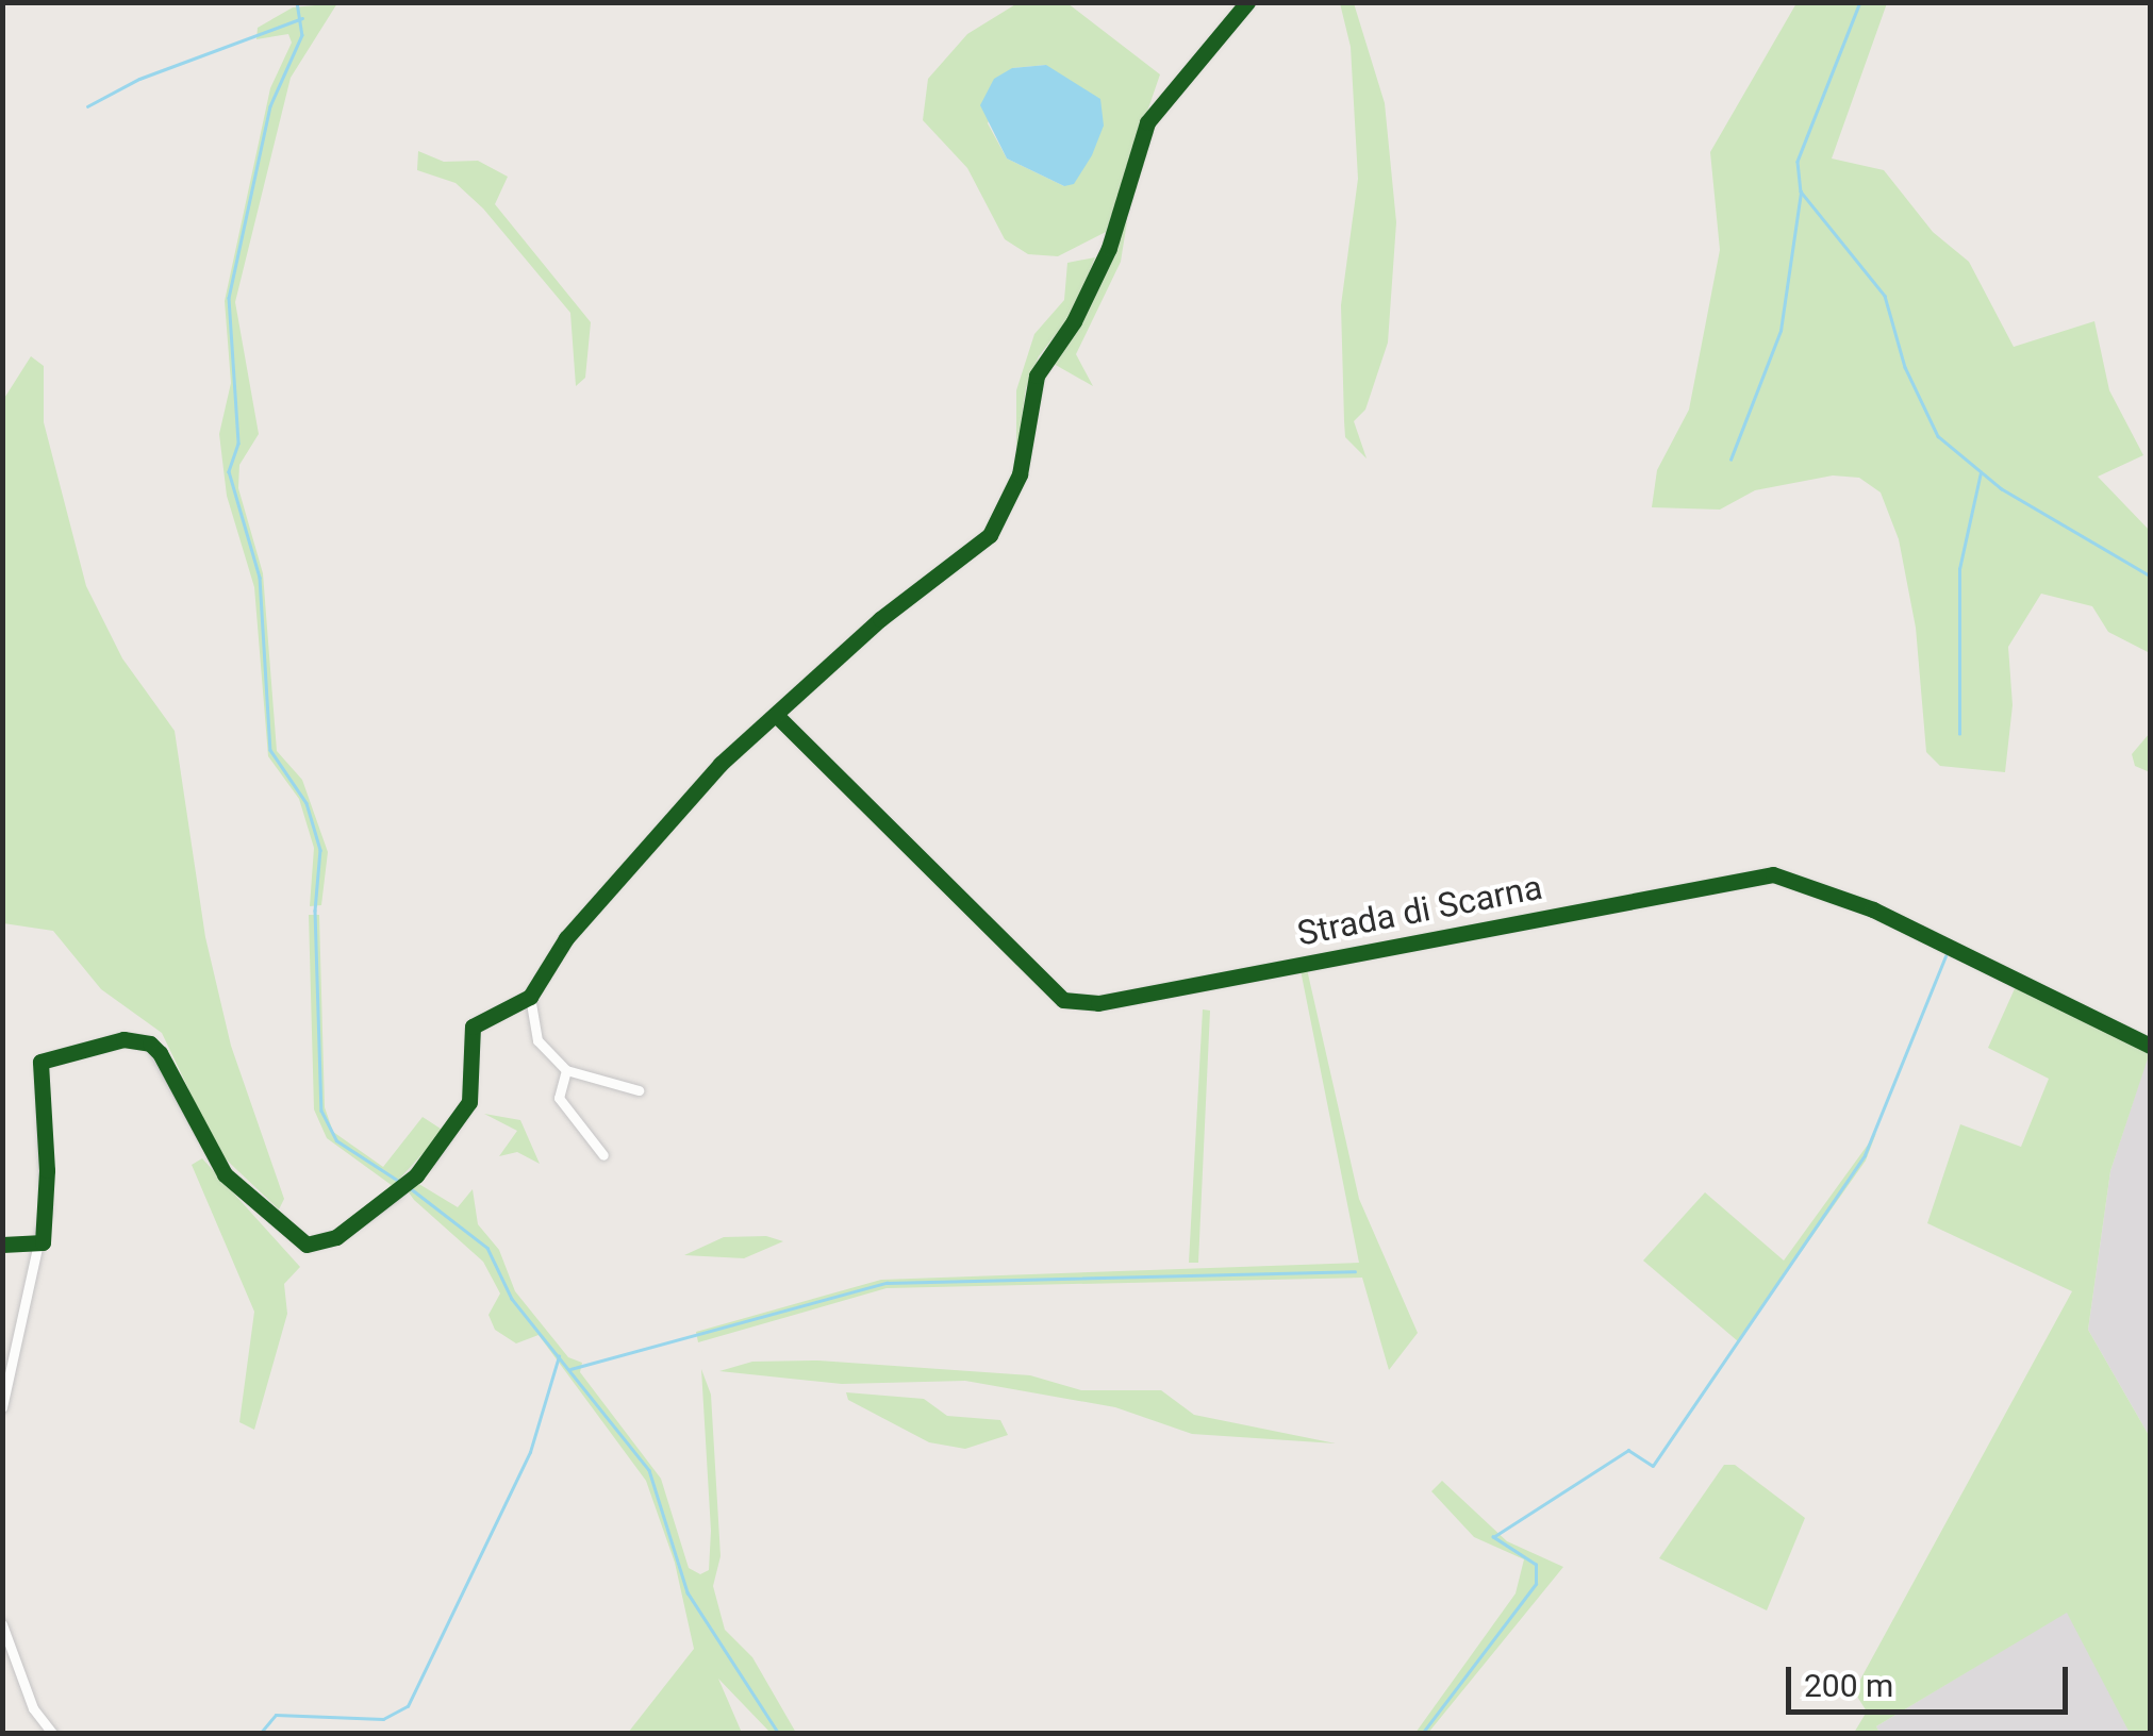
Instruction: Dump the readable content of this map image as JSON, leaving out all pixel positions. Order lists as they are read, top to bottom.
{
  "streets": {
    "street": ["Strada di Scarna"]
  },
  "scale_bar": "200 m"
}
